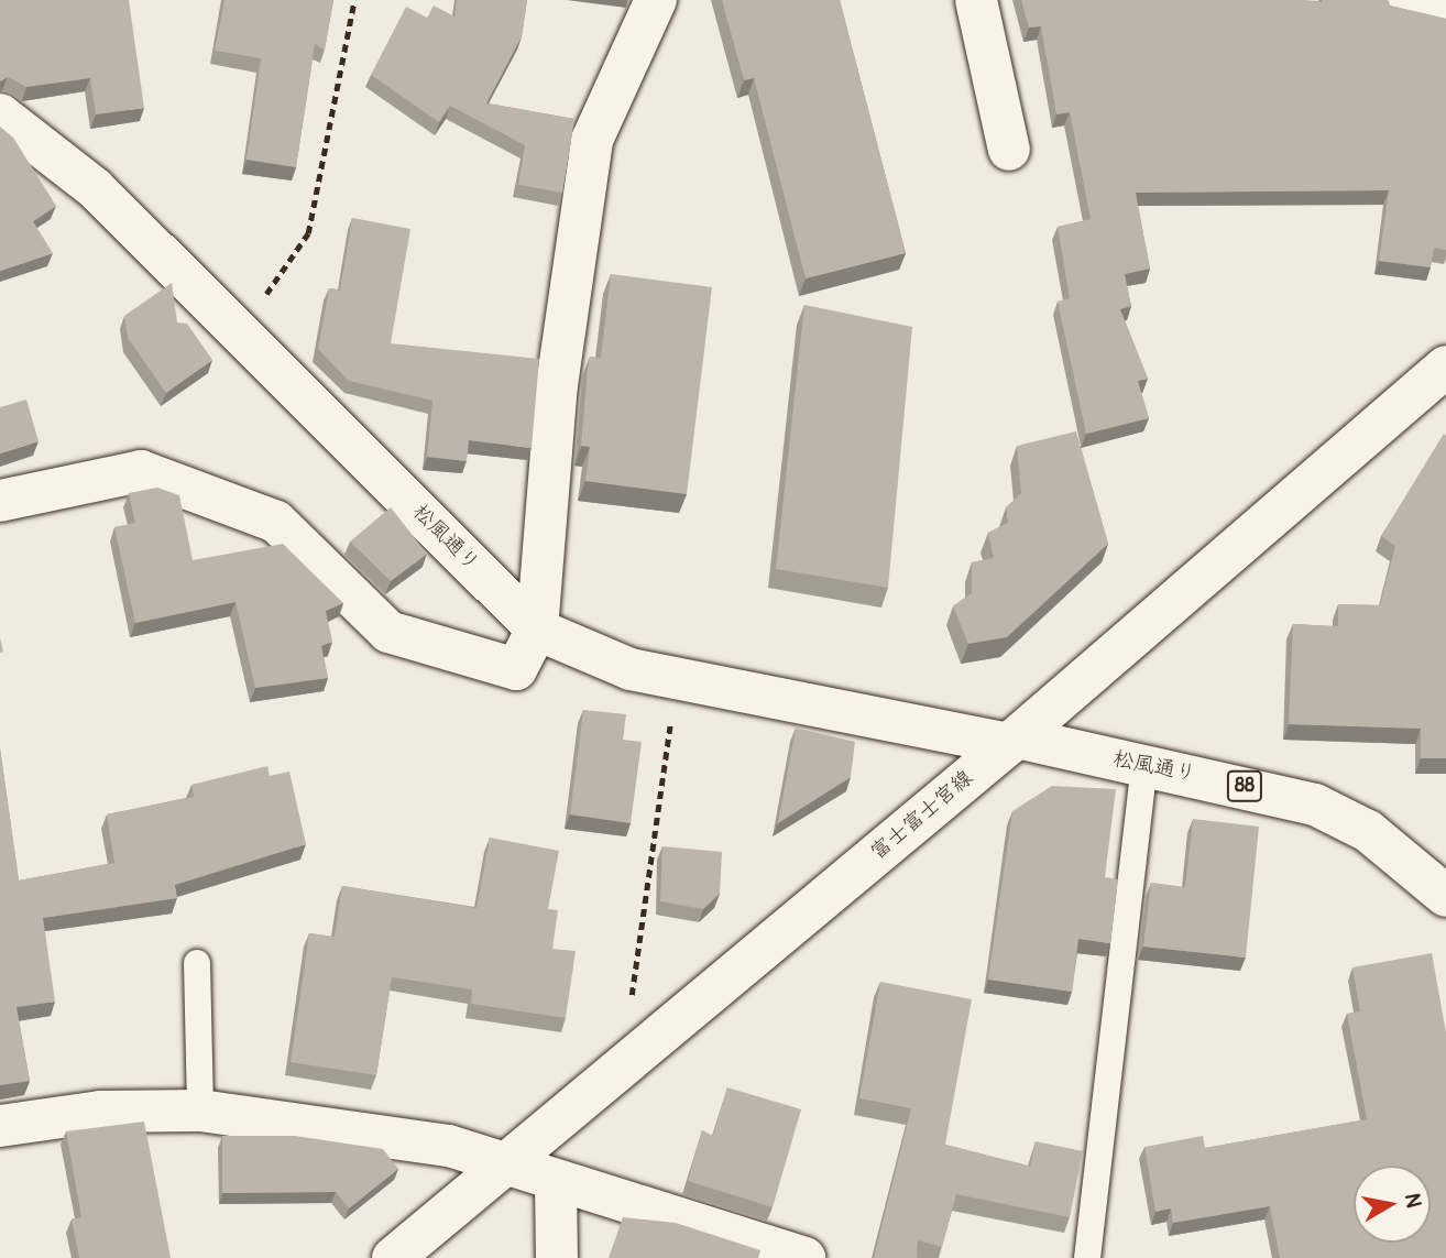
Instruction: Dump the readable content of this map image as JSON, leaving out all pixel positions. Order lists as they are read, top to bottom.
{
  "streets": {
    "street": ["松風通り", "88", "富士富士宮線"]
  },
  "crossings": [
    ["松風通り", "富士富士宮線"]
  ],
  "north": "right"
}
